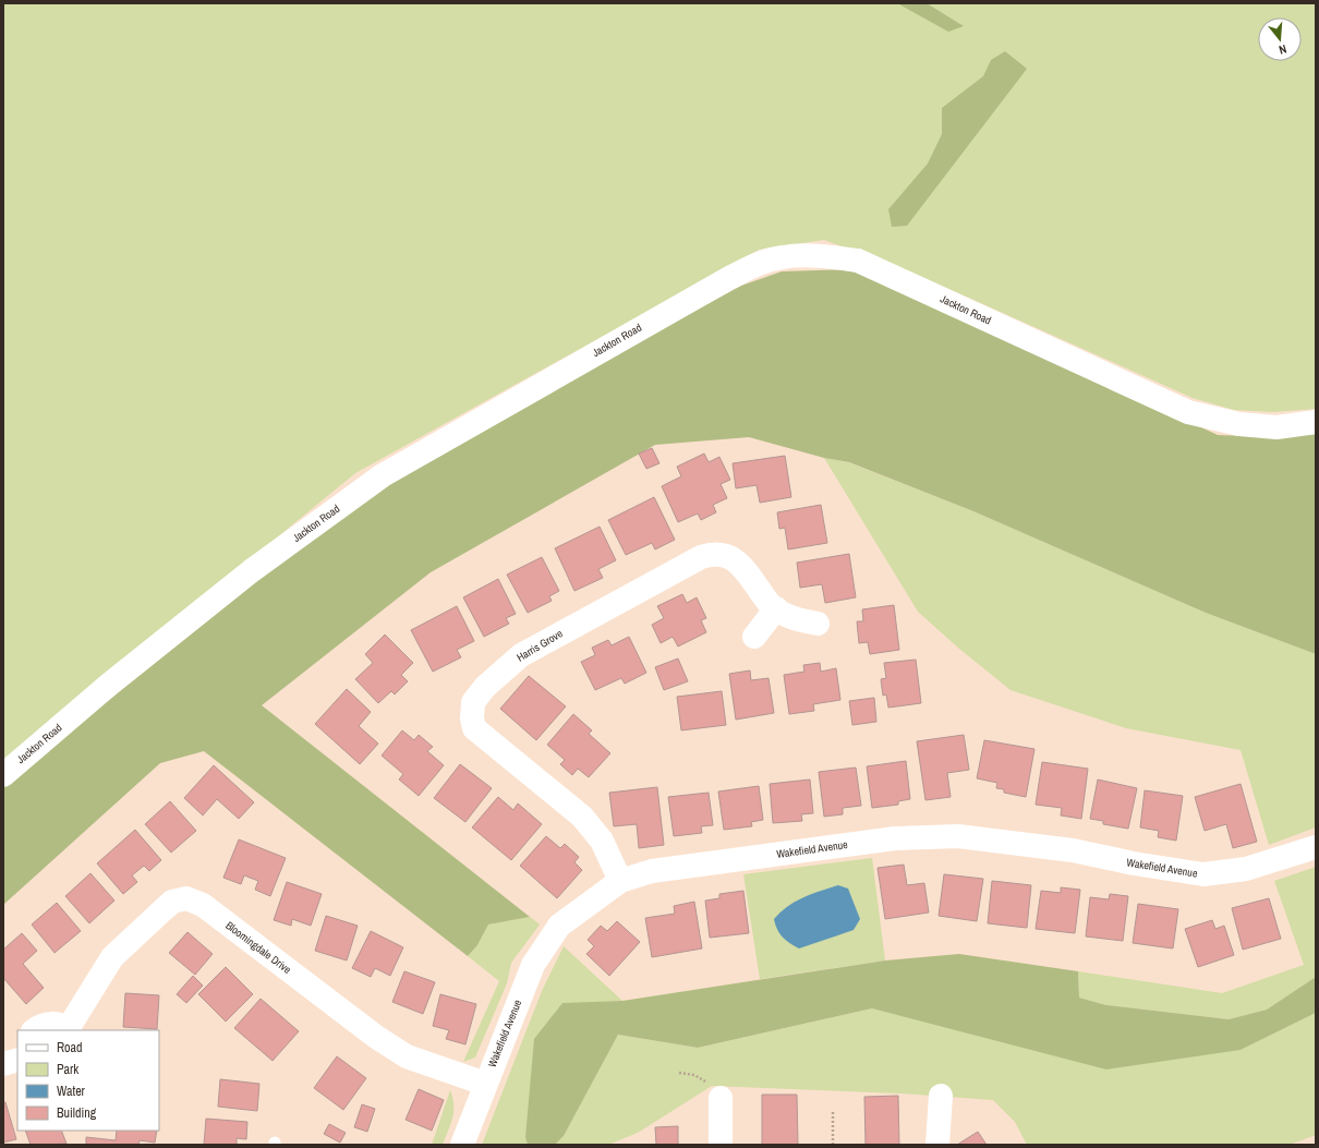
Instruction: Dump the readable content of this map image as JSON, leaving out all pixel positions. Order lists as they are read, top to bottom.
{
  "streets": {
    "street": [
      "Jackton Road",
      "Harris Grove",
      "Wakefield Avenue",
      "Bloomingdale Drive"
    ]
  },
  "crossings": [
    ["Harris Grove", "Wakefield Avenue"],
    ["Wakefield Avenue", "Bloomingdale Drive"]
  ],
  "legend": [
    "Road",
    "Park",
    "Water",
    "Building"
  ],
  "north": "bottom"
}
